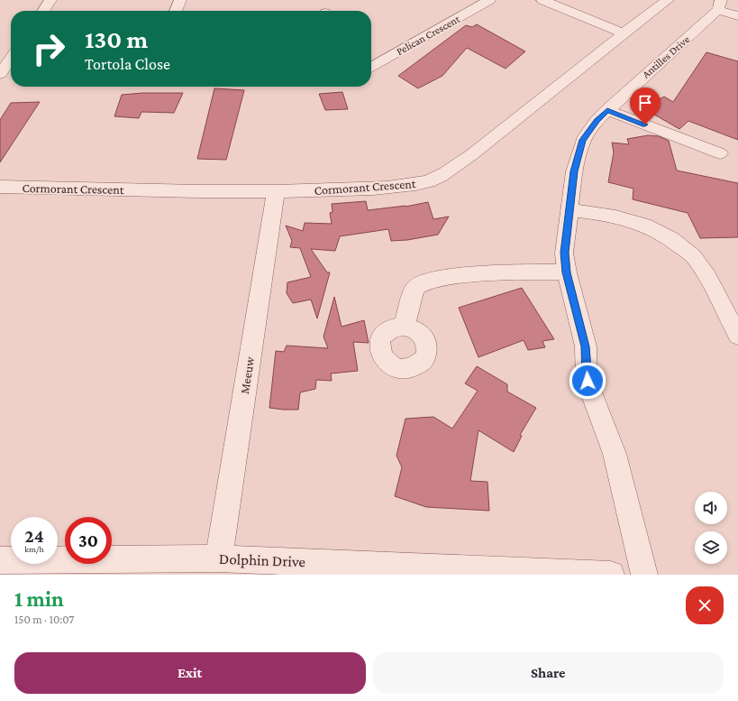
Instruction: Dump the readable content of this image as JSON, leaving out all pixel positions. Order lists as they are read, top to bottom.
{
  "streets": {
    "street": [
      "Pelican Crescent",
      "Antilles Drive",
      "Cormorant Crescent",
      "Meeuw",
      "Dolphin Drive"
    ]
  },
  "crossings": [
    ["Cormorant Crescent", "Meeuw"],
    ["Meeuw", "Dolphin Drive"]
  ],
  "page": {
    "turn": ["130 m", "Tortola Close"],
    "speed": "24 km/h",
    "limit": "30",
    "heading": ["1 min", "150 m · 10:07"],
    "buttons": ["Exit", "Share"]
  }
}
